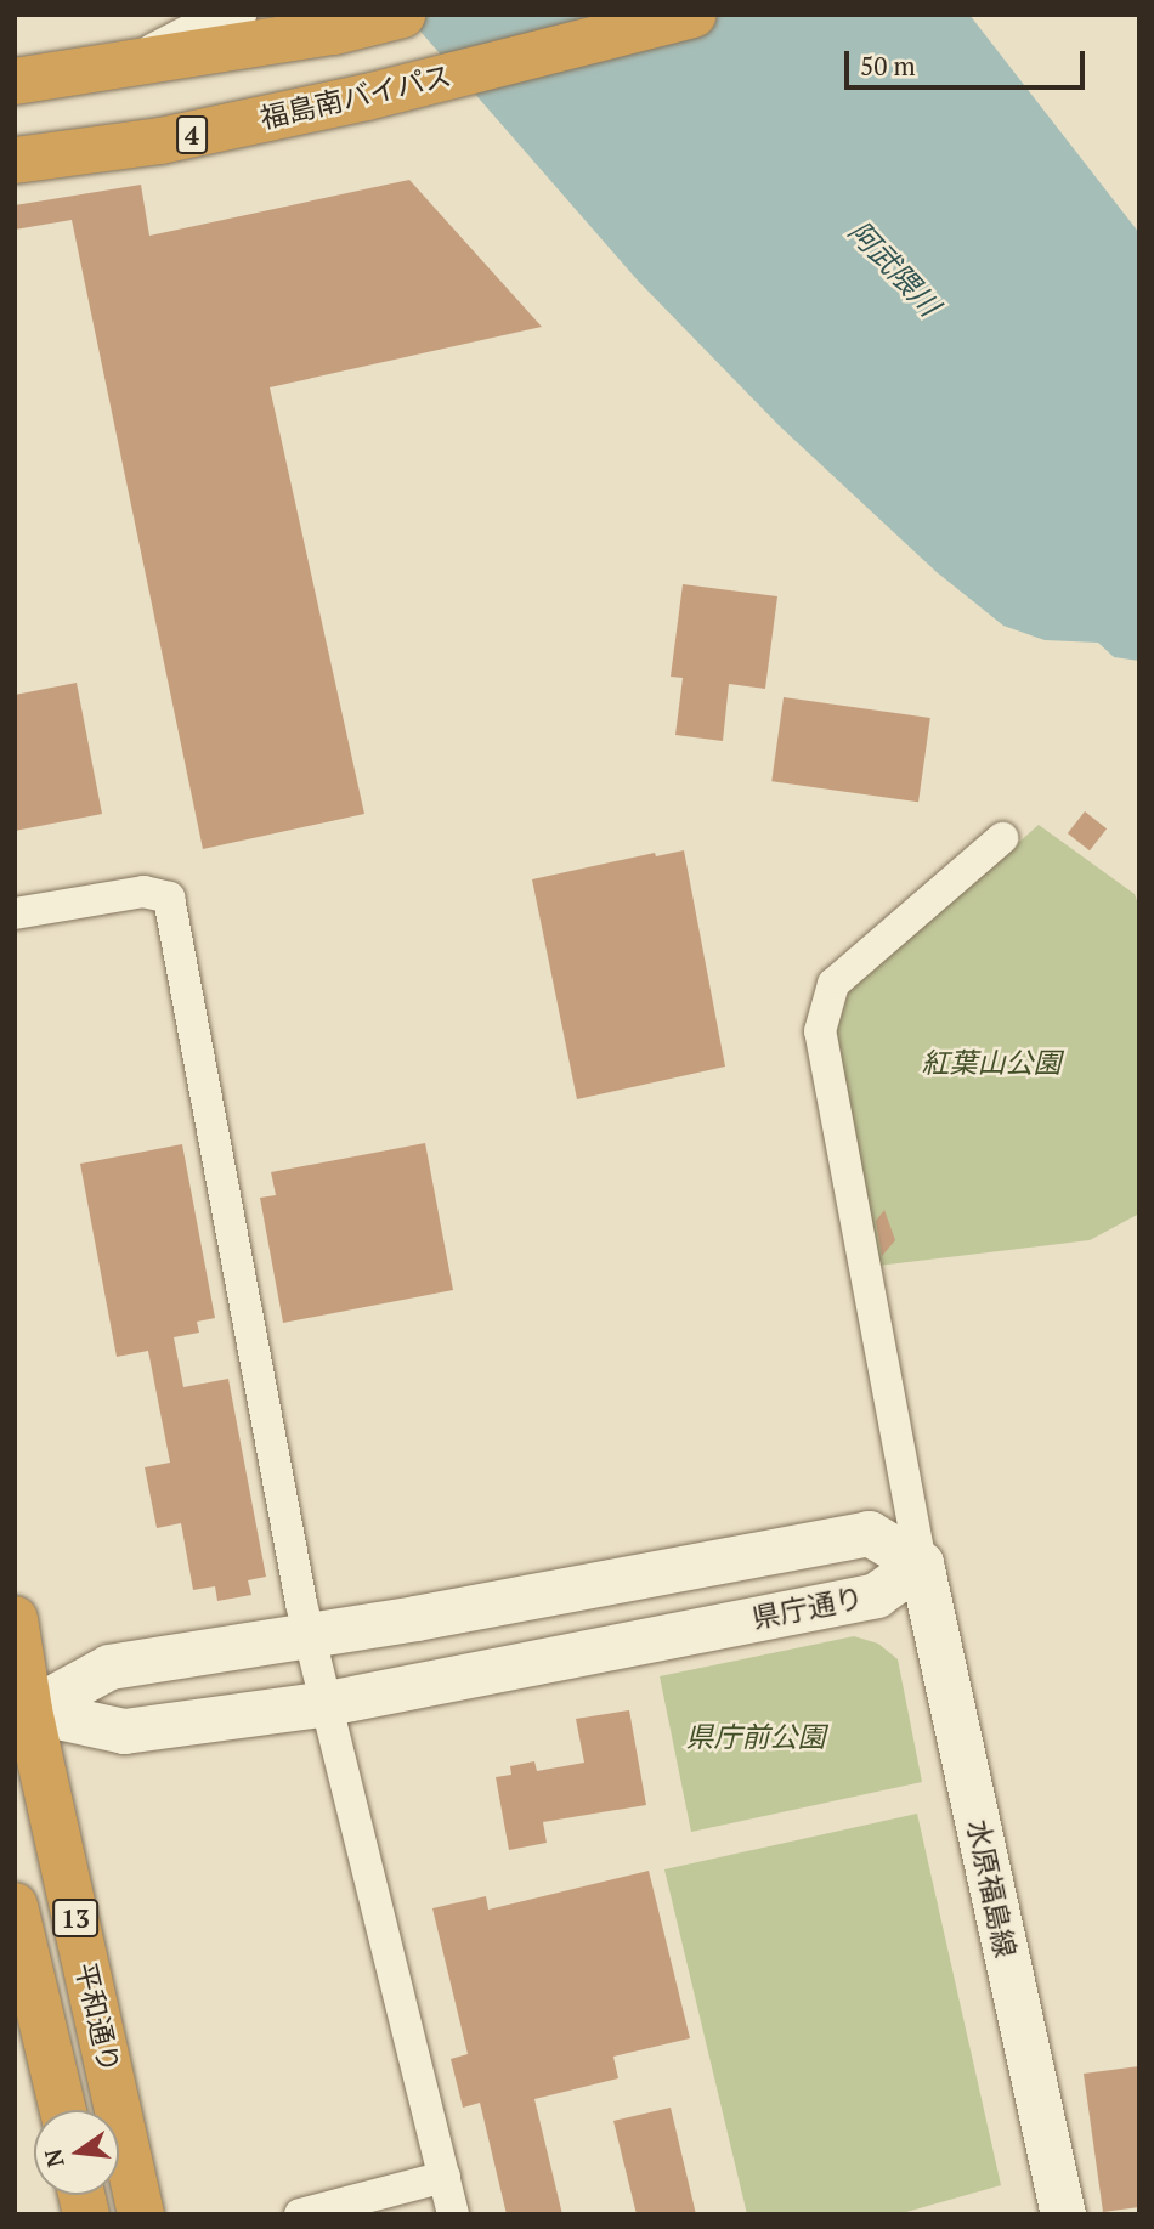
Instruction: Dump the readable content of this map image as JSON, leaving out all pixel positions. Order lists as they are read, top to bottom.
{
  "streets": {
    "highway": [
      "福島南バイパス",
      "4",
      "13",
      "平和通り"
    ],
    "main road": ["県庁通り", "水原福島線"]
  },
  "crossings": [
    ["県庁通り", "水原福島線"],
    ["県庁通り", "平和通り"]
  ],
  "water": ["阿武隈川"],
  "parks": ["紅葉山公園", "県庁前公園"],
  "scale_bar": "50 m",
  "north": "left"
}
